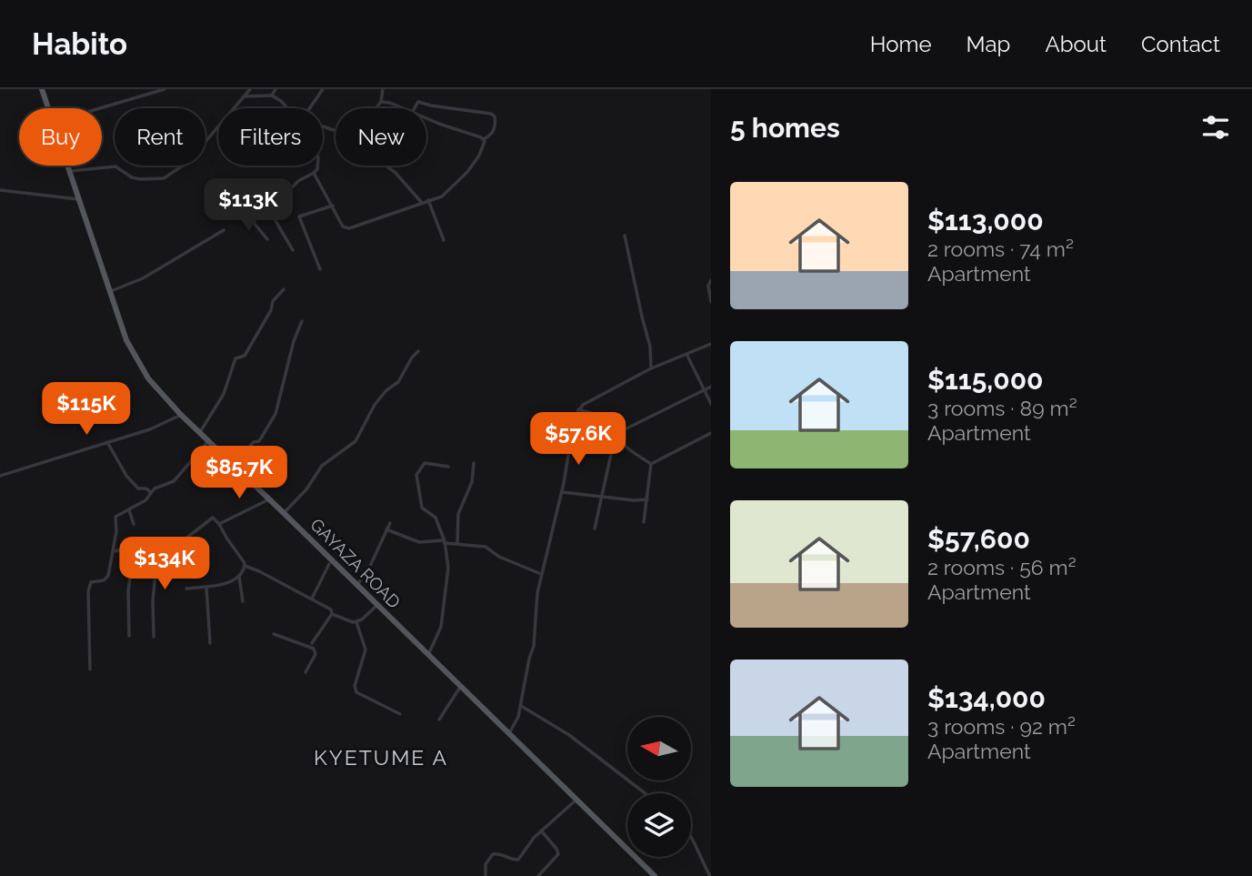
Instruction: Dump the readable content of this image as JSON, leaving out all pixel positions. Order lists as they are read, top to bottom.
{
  "streets": {
    "main road": ["GAYAZA ROAD"]
  },
  "districts": ["KYETUME A"],
  "north": "left",
  "page": {
    "header": "Habito",
    "nav": [
      "Home",
      "Map",
      "About",
      "Contact"
    ],
    "heading": "5 homes",
    "chip": [
      "Buy",
      "Rent",
      "Filters",
      "New"
    ],
    "list": [
      {
        "name": "$113,000",
        "note": "2 rooms · 74 m² · Apartment"
      },
      {
        "name": "$115,000",
        "note": "3 rooms · 89 m² · Apartment"
      },
      {
        "name": "$57,600",
        "note": "2 rooms · 56 m² · Apartment"
      },
      {
        "name": "$134,000",
        "note": "3 rooms · 92 m² · Apartment"
      }
    ],
    "price": [
      "$113K",
      "$115K",
      "$57.6K",
      "$85.7K",
      "$134K"
    ]
  }
}
